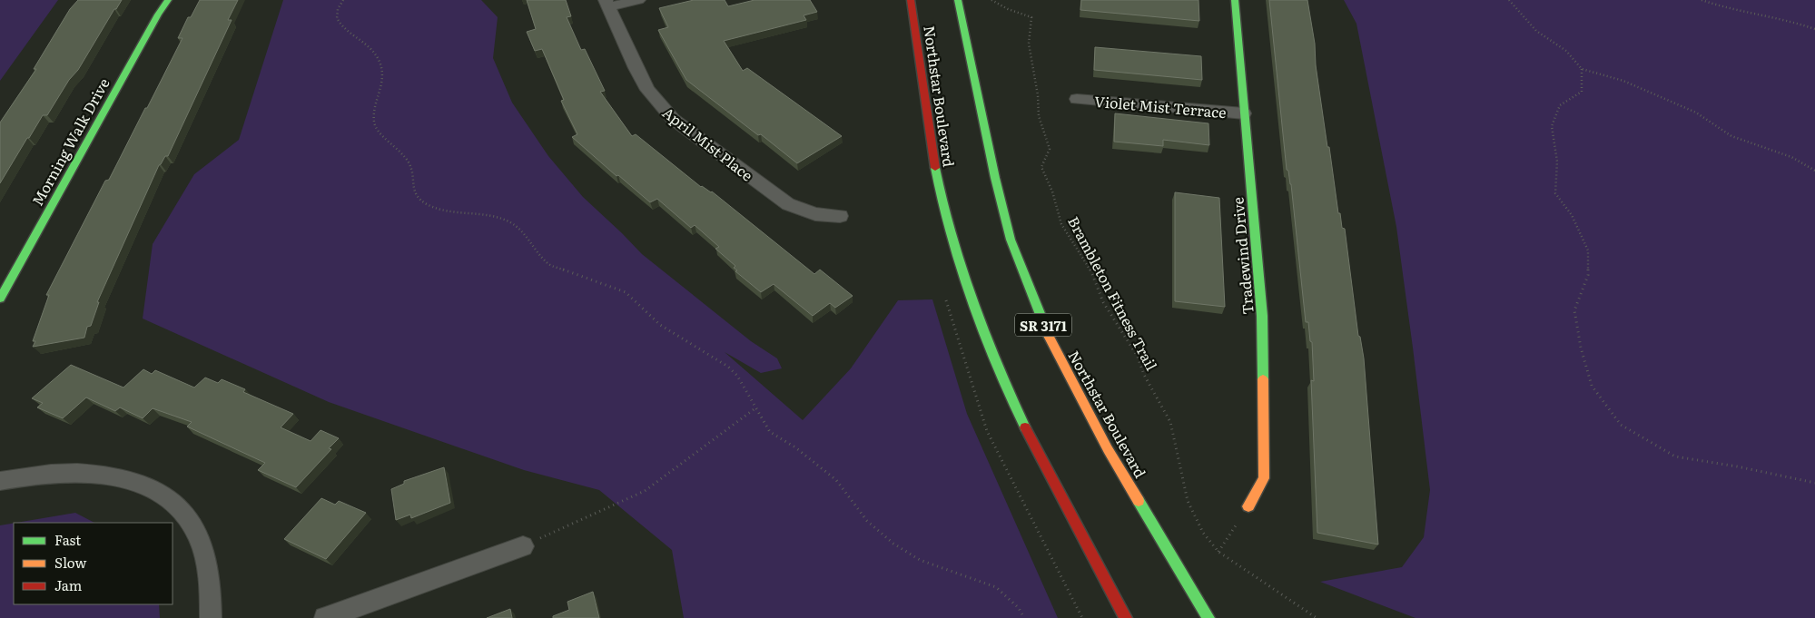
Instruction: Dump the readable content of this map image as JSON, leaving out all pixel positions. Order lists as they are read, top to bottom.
{
  "streets": {
    "main road": [
      "Northstar Boulevard",
      "Morning Walk Drive",
      "Tradewind Drive",
      "SR 3171"
    ],
    "street": ["Violet Mist Terrace", "April Mist Place"],
    "path": ["Brambleton Fitness Trail"]
  },
  "crossings": [
    ["Violet Mist Terrace", "Tradewind Drive"]
  ],
  "legend": ["Fast", "Slow", "Jam"]
}
